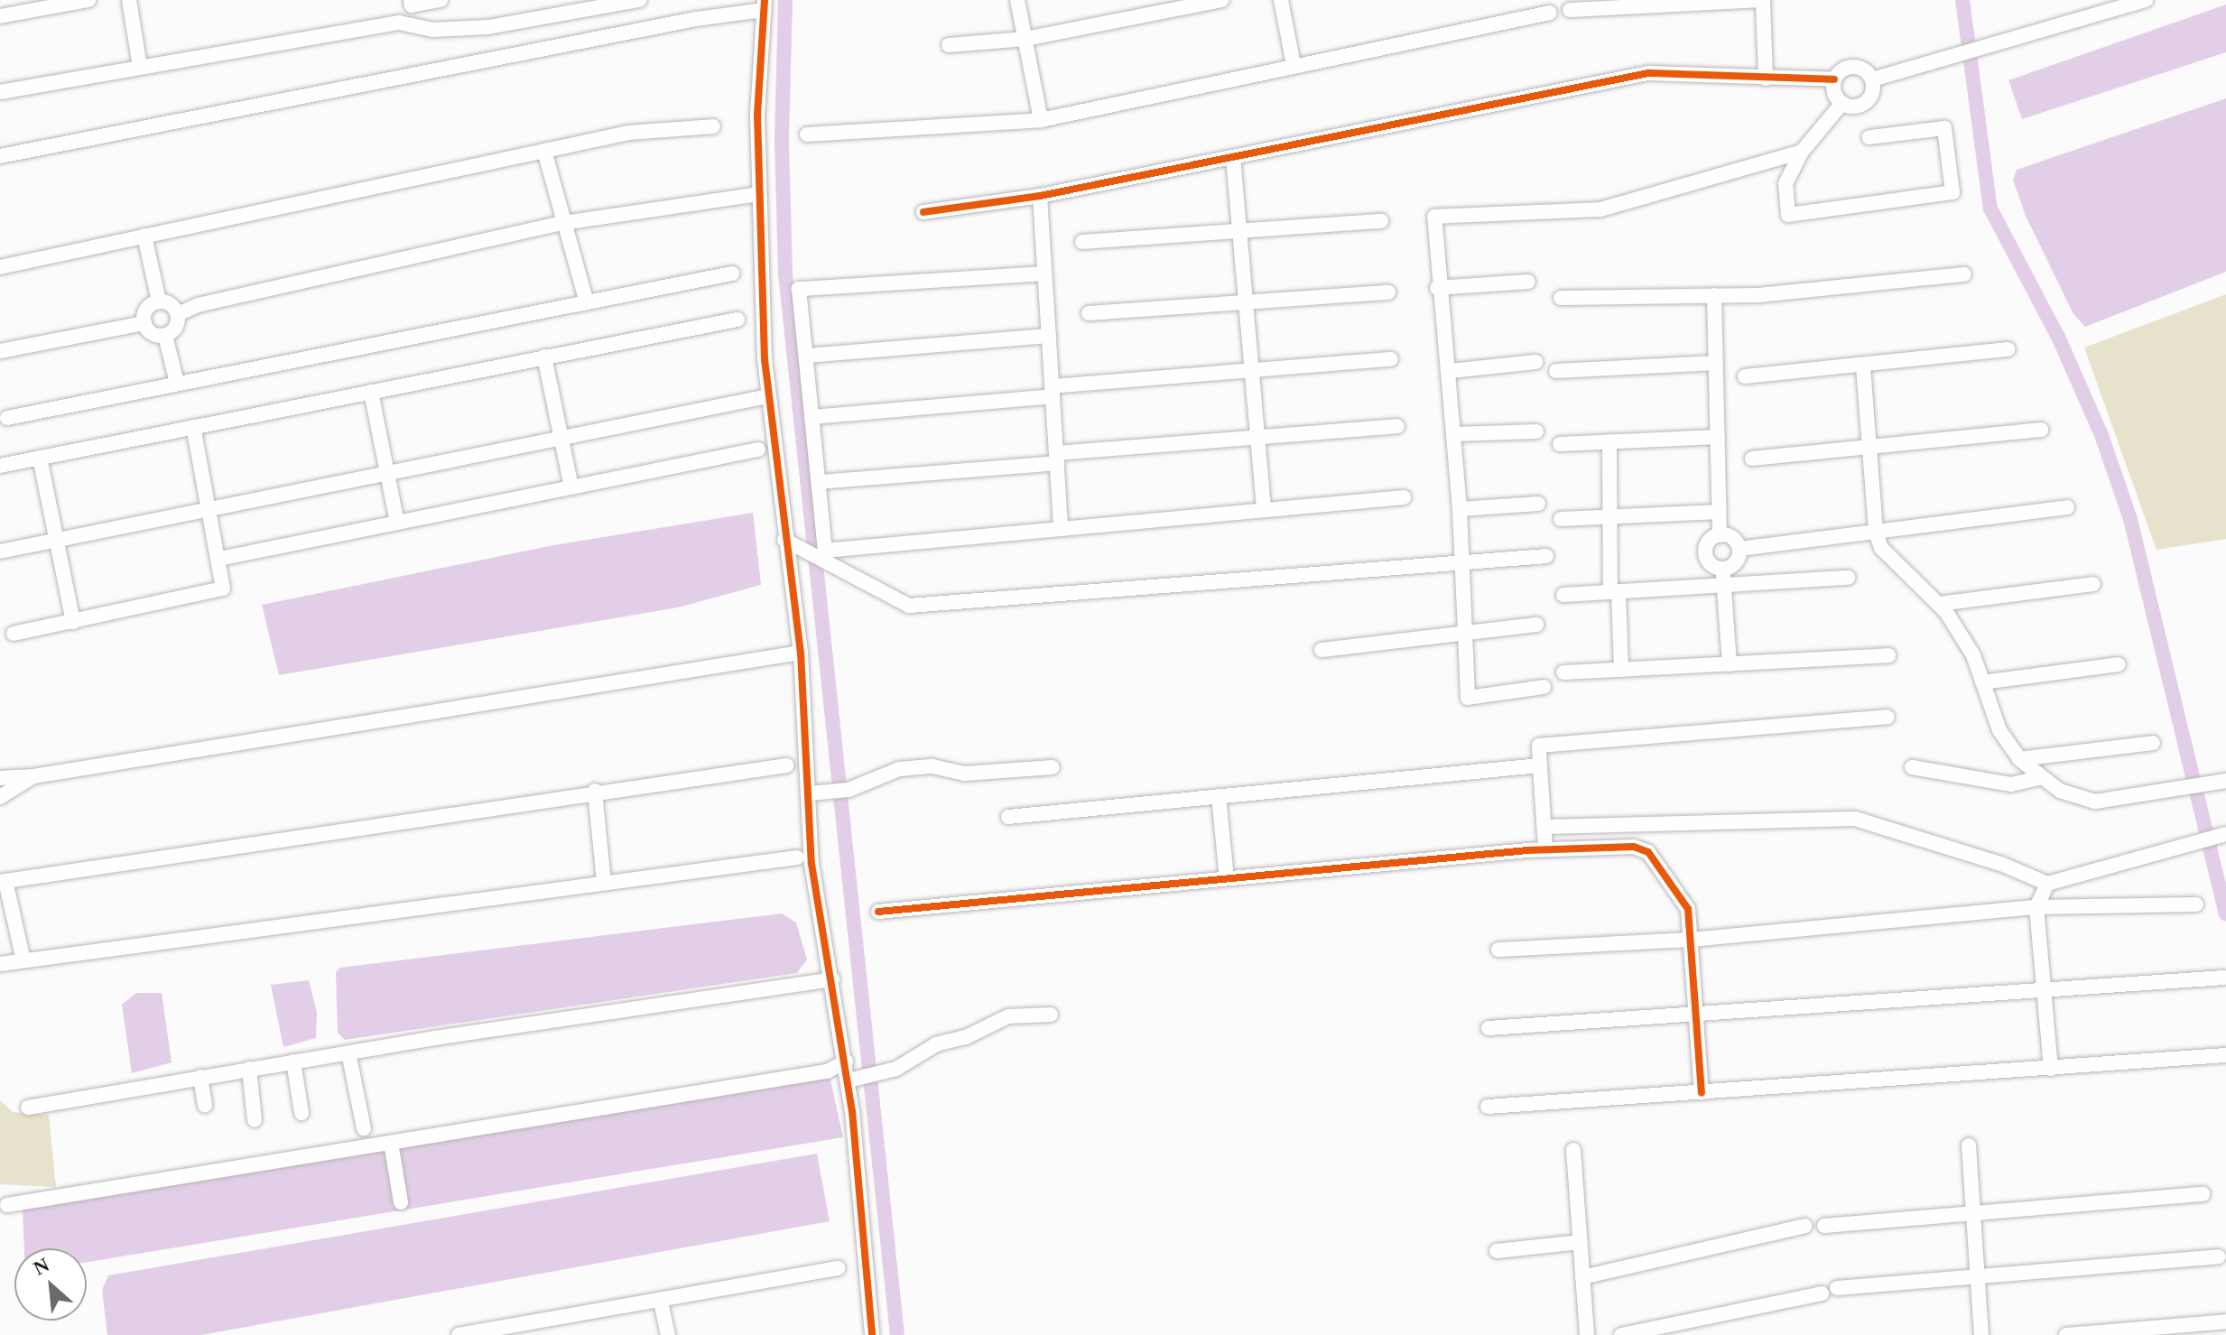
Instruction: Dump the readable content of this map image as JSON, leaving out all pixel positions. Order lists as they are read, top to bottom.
{
  "north": "top left"
}
